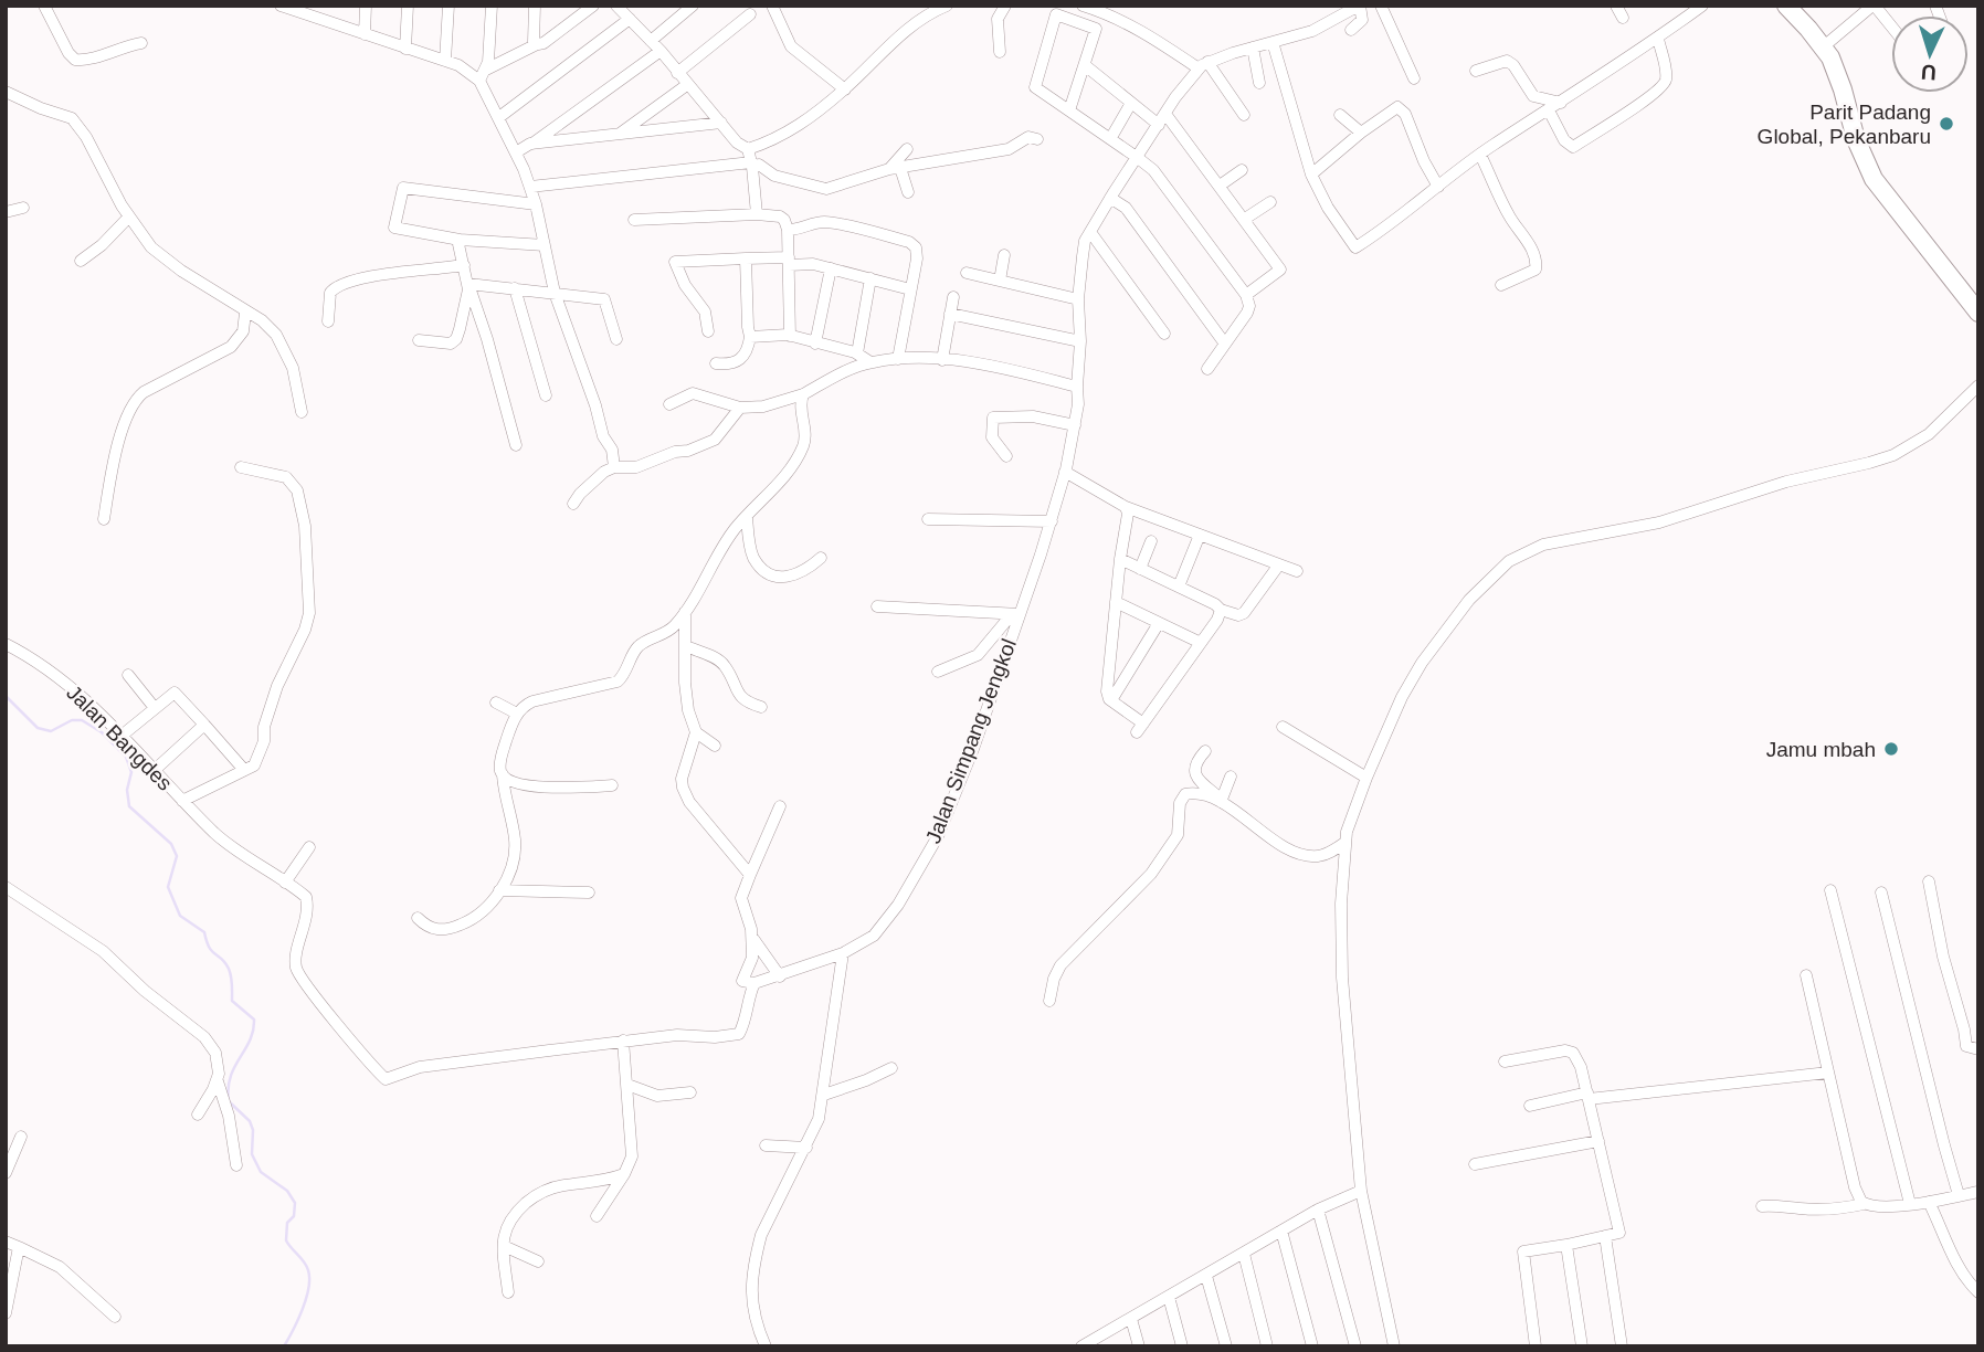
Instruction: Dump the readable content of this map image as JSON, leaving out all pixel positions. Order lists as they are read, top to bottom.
{
  "streets": {
    "street": ["Jalan Bangdes", "Jalan Simpang Jengkol"]
  },
  "places": ["Parit Padang Global, Pekanbaru", "Jamu mbah"],
  "north": "bottom"
}
